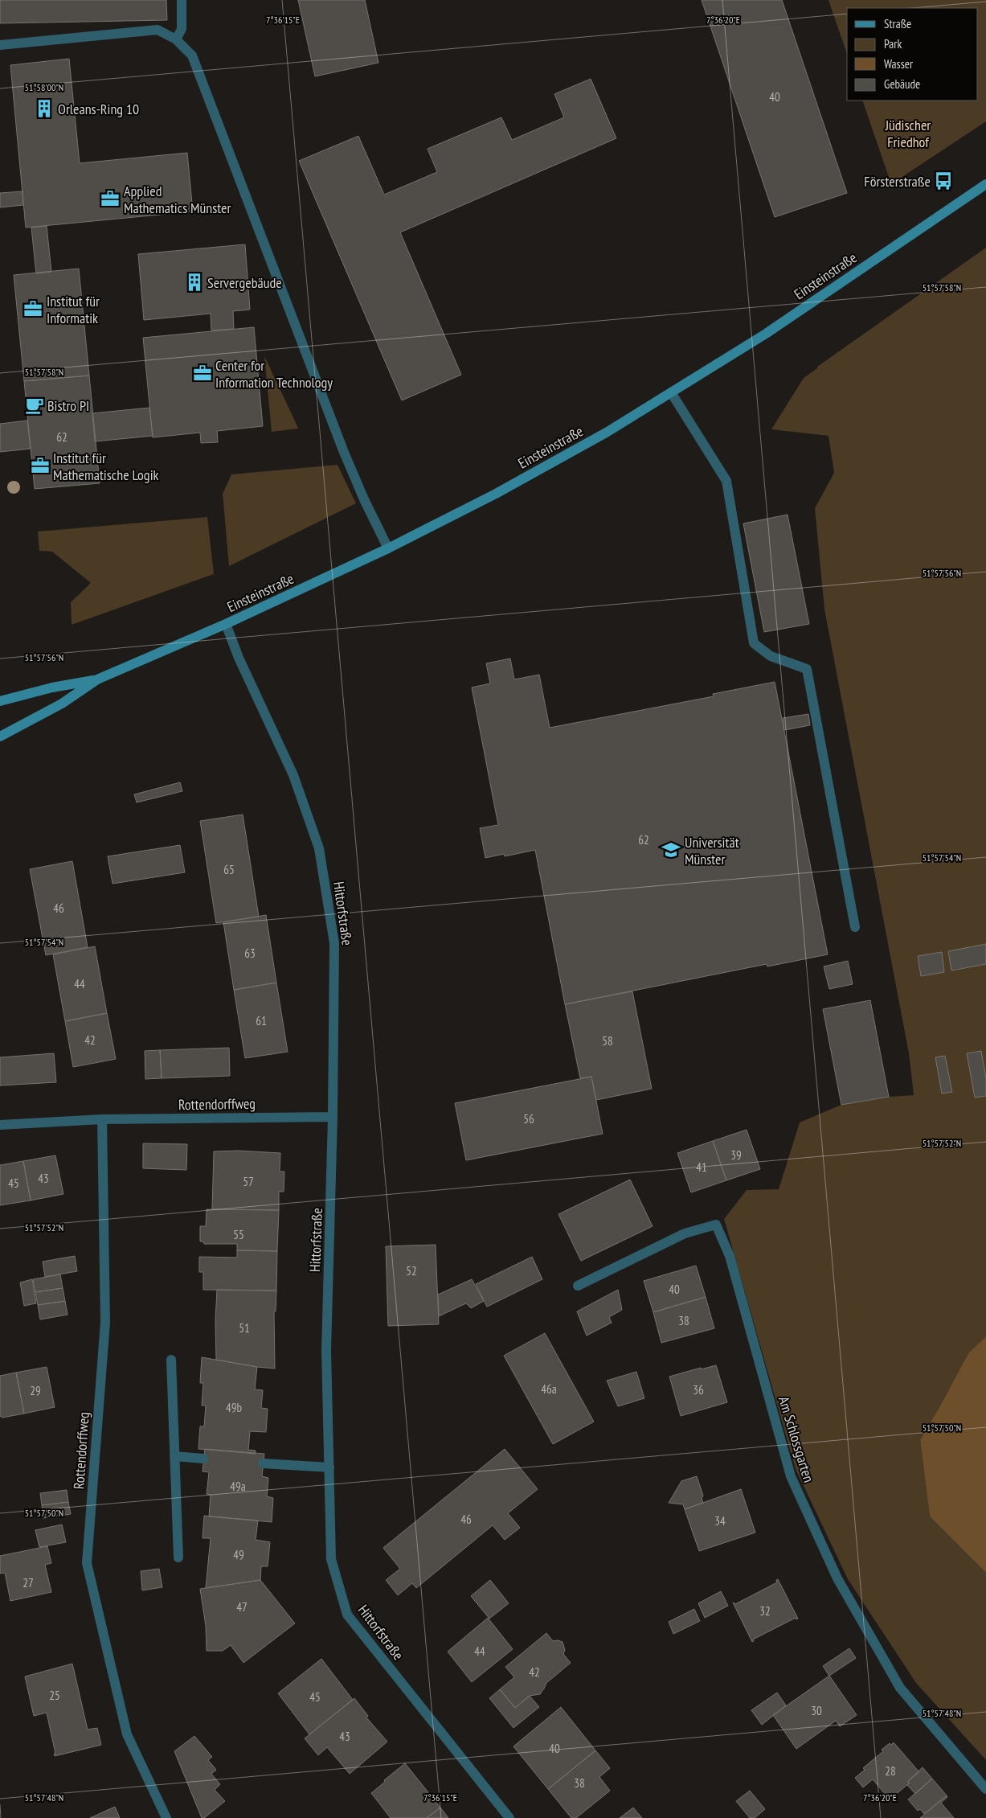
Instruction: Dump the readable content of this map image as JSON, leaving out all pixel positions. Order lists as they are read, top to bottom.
{
  "streets": {
    "main road": ["Einsteinstraße"],
    "street": ["Hittorfstraße", "Rottendorffweg", "Am Schlossgarten"]
  },
  "crossings": [
    ["Einsteinstraße", "Hittorfstraße"],
    ["Hittorfstraße", "Rottendorffweg"]
  ],
  "parks": ["Jüdischer Friedhof"],
  "places": {
    "building": ["Orleans-Ring 10", "Servergebäude"],
    "bus stop": ["Försterstraße"],
    "office": [
      "Applied Mathematics Münster",
      "Institut für Informatik",
      "Center for Information Technology",
      "Institut für Mathematische Logik"
    ],
    "cafe": ["Bistro PI"],
    "school or university": ["Universität Münster"]
  },
  "house_numbers": [
    "40",
    "62",
    "62",
    "65",
    "46",
    "63",
    "44",
    "61",
    "42",
    "58",
    "56",
    "39",
    "41",
    "43",
    "57",
    "45",
    "55",
    "52",
    "40",
    "38",
    "51",
    "46a",
    "36",
    "29",
    "49b",
    "49a",
    "46",
    "34",
    "49",
    "27",
    "47",
    "32",
    "44",
    "42",
    "25",
    "45",
    "30",
    "43",
    "40",
    "28",
    "38"
  ],
  "legend": [
    "Straße",
    "Park",
    "Wasser",
    "Gebäude"
  ],
  "coordinates": [
    "7°36'15\"E",
    "7°36'20\"E",
    "51°58'00\"N",
    "51°57'58\"N",
    "51°57'56\"N",
    "51°57'54\"N",
    "51°57'52\"N",
    "51°57'50\"N",
    "51°57'48\"N"
  ]
}
